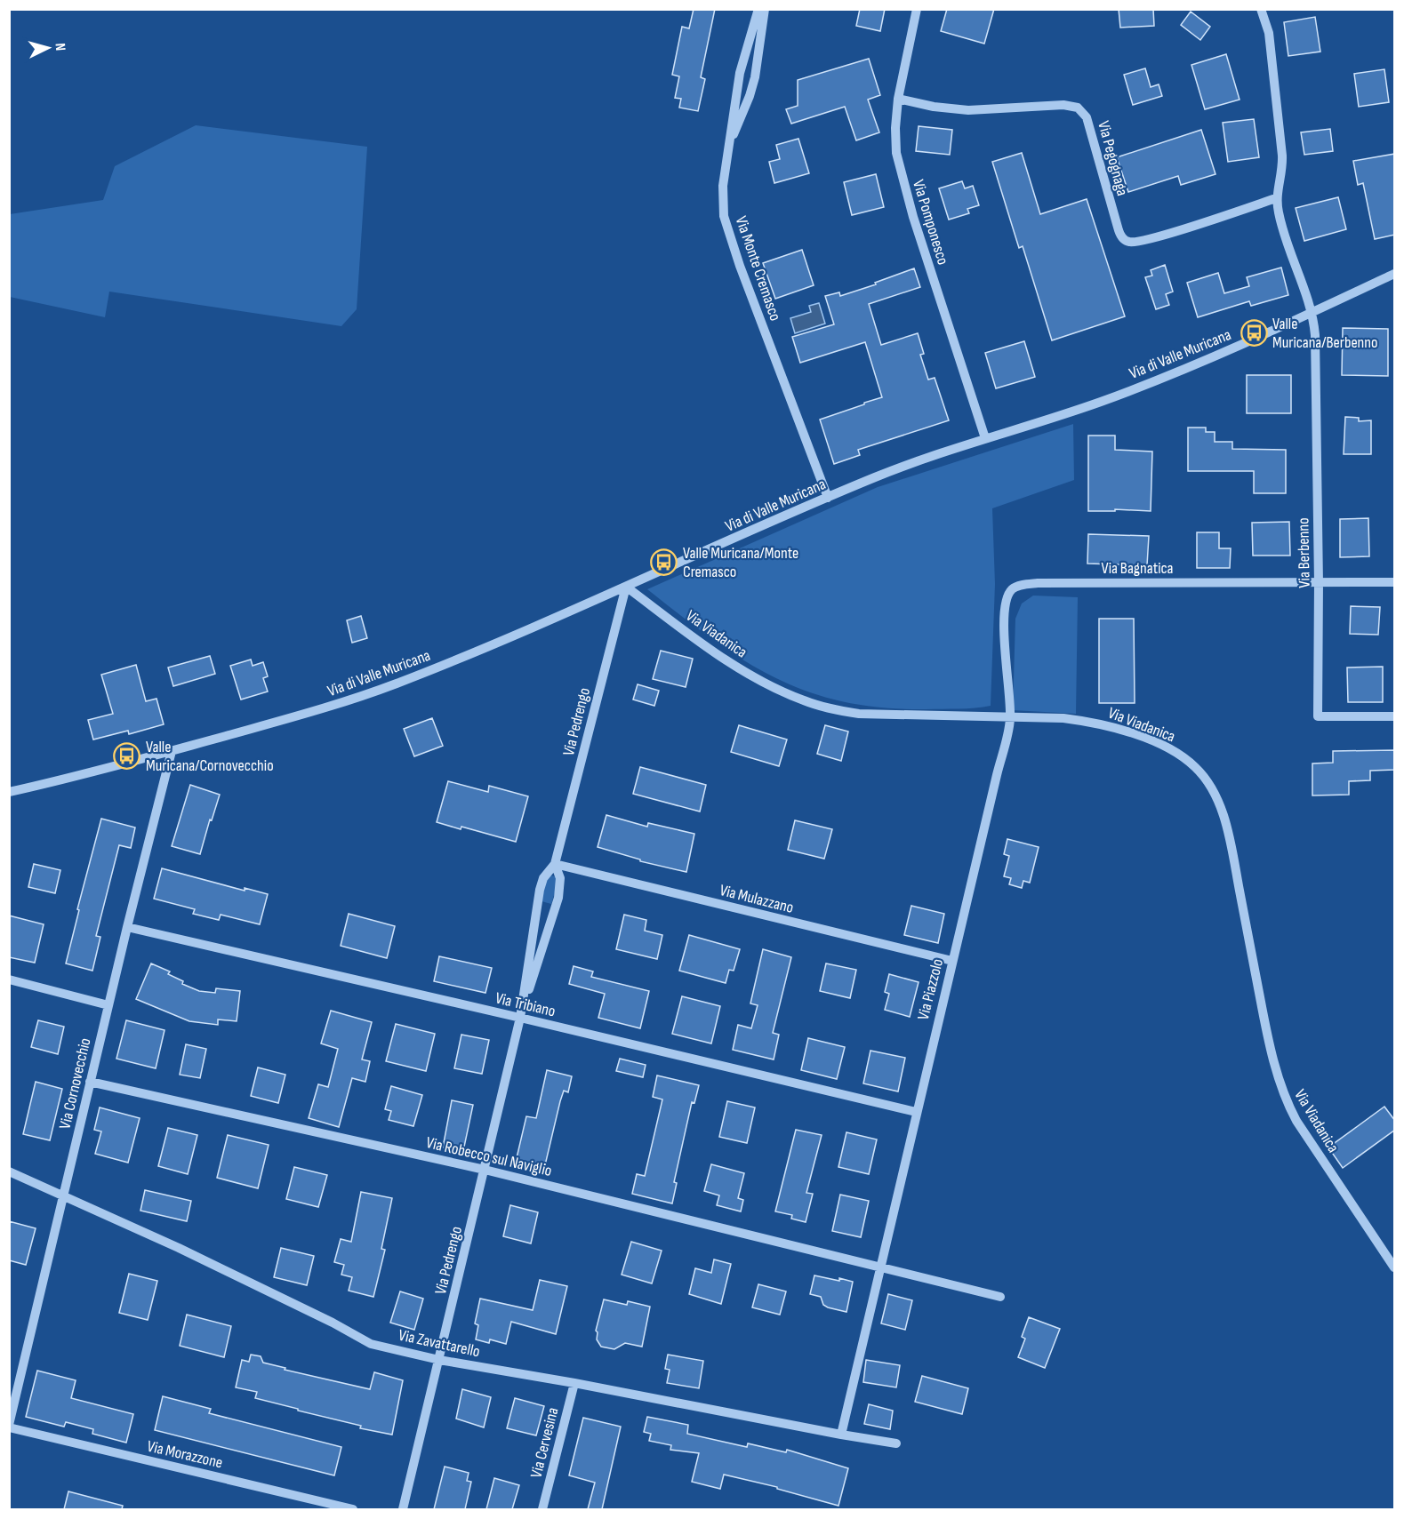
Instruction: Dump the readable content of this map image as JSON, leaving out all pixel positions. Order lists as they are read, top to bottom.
{
  "streets": {
    "street": [
      "Via Pegognaga",
      "Via Pomponesco",
      "Via Monte Cremasco",
      "Via di Valle Muricana",
      "Via Berbenno",
      "Via Bagnatica",
      "Via Viadanica",
      "Via Pedrengo",
      "Via Mulazzano",
      "Via Piazzolo",
      "Via Tribiano",
      "Via Cornovecchio",
      "Via Robecco sul Naviglio",
      "Via Zavattarello",
      "Via Cervesina",
      "Via Morazzone"
    ]
  },
  "crossings": [
    ["Via Pegognaga", "Via Pomponesco"],
    ["Via Pomponesco", "Via di Valle Muricana"],
    ["Via Monte Cremasco", "Via di Valle Muricana"],
    ["Via di Valle Muricana", "Via Berbenno"],
    ["Via di Valle Muricana", "Via Viadanica"],
    ["Via di Valle Muricana", "Via Pedrengo"],
    ["Via di Valle Muricana", "Via Cornovecchio"],
    ["Via Berbenno", "Via Bagnatica"],
    ["Via Bagnatica", "Via Viadanica"],
    ["Via Bagnatica", "Via Piazzolo"],
    ["Via Viadanica", "Via Pedrengo"],
    ["Via Viadanica", "Via Piazzolo"],
    ["Via Pedrengo", "Via Mulazzano"],
    ["Via Pedrengo", "Via Tribiano"],
    ["Via Pedrengo", "Via Robecco sul Naviglio"],
    ["Via Pedrengo", "Via Zavattarello"],
    ["Via Mulazzano", "Via Piazzolo"],
    ["Via Piazzolo", "Via Tribiano"],
    ["Via Piazzolo", "Via Robecco sul Naviglio"],
    ["Via Piazzolo", "Via Zavattarello"],
    ["Via Tribiano", "Via Cornovecchio"],
    ["Via Cornovecchio", "Via Robecco sul Naviglio"],
    ["Via Cornovecchio", "Via Zavattarello"],
    ["Via Cornovecchio", "Via Morazzone"],
    ["Via Zavattarello", "Via Cervesina"]
  ],
  "places": {
    "bus stop": ["Valle Muricana/Berbenno", "Valle Muricana/Monte Cremasco", "Valle Muricana/Cornovecchio"]
  },
  "north": "right"
}
